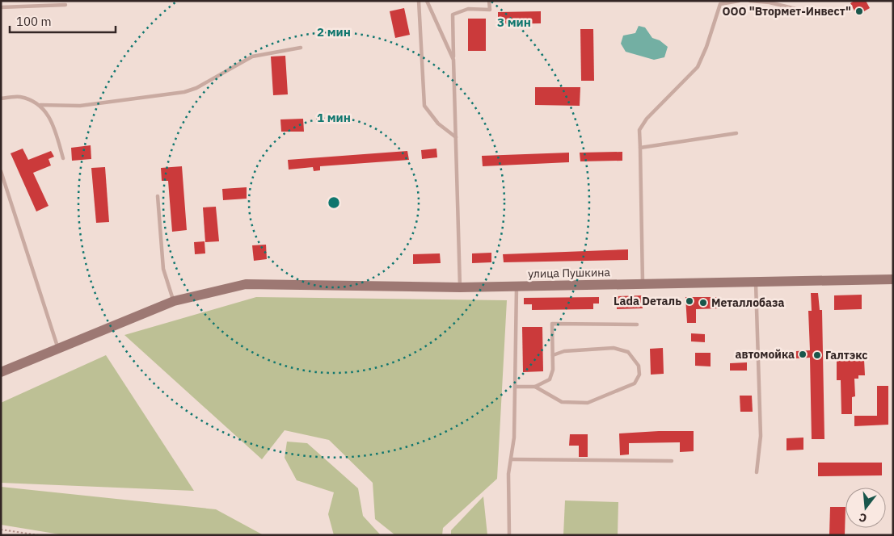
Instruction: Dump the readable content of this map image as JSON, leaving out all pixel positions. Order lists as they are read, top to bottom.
{
  "streets": {
    "main road": ["улица Пушкина"]
  },
  "places": [
    "ООО \"Втормет-Инвест\"",
    "Lada Dеталь",
    "Металлобаза",
    "автомойка",
    "Галтэкс"
  ],
  "scale_bar": "100 m",
  "north": "bottom",
  "rings": ["3 мин", "2 мин", "1 мин"]
}
